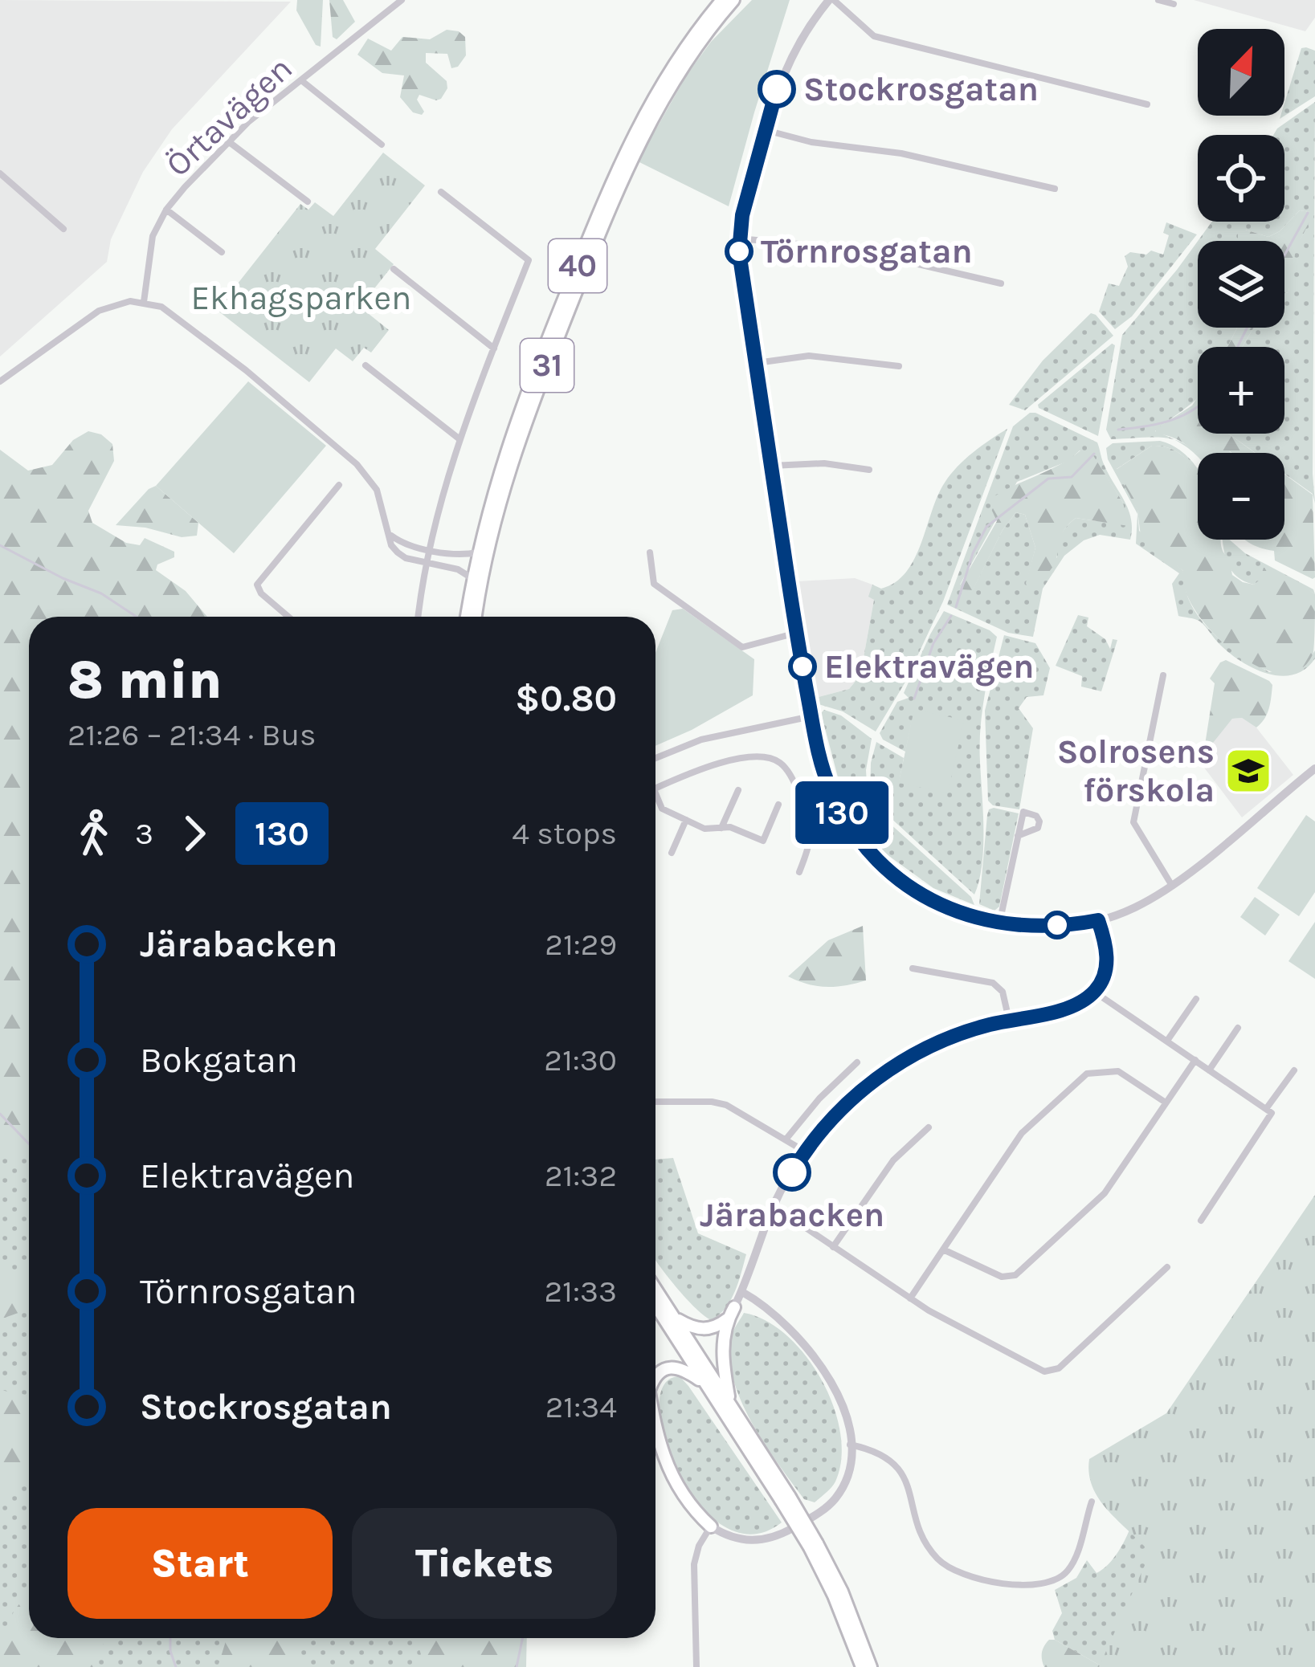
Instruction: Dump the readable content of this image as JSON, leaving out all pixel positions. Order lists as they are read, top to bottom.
{
  "streets": {
    "highway": ["40", "31"],
    "street": ["Örtavägen"]
  },
  "parks": ["Ekhagsparken"],
  "places": {
    "other": [
      "Stockrosgatan",
      "Törnrosgatan",
      "Elektravägen",
      "Järabacken"
    ],
    "school or university": ["Solrosens förskola"]
  },
  "lines": ["bus line 130"],
  "north": "top right",
  "page": {
    "on_map": "130",
    "map_buttons": ["+", "−"],
    "heading": ["8 min", "21:26 – 21:34 · Bus", "$0.80"],
    "legs": ["3", "130", "4 stops"],
    "list": [
      {
        "name": "Järabacken",
        "value": "21:29"
      },
      {
        "name": "Bokgatan",
        "value": "21:30"
      },
      {
        "name": "Elektravägen",
        "value": "21:32"
      },
      {
        "name": "Törnrosgatan",
        "value": "21:33"
      },
      {
        "name": "Stockrosgatan",
        "value": "21:34"
      }
    ],
    "buttons": ["Start", "Tickets"]
  }
}
